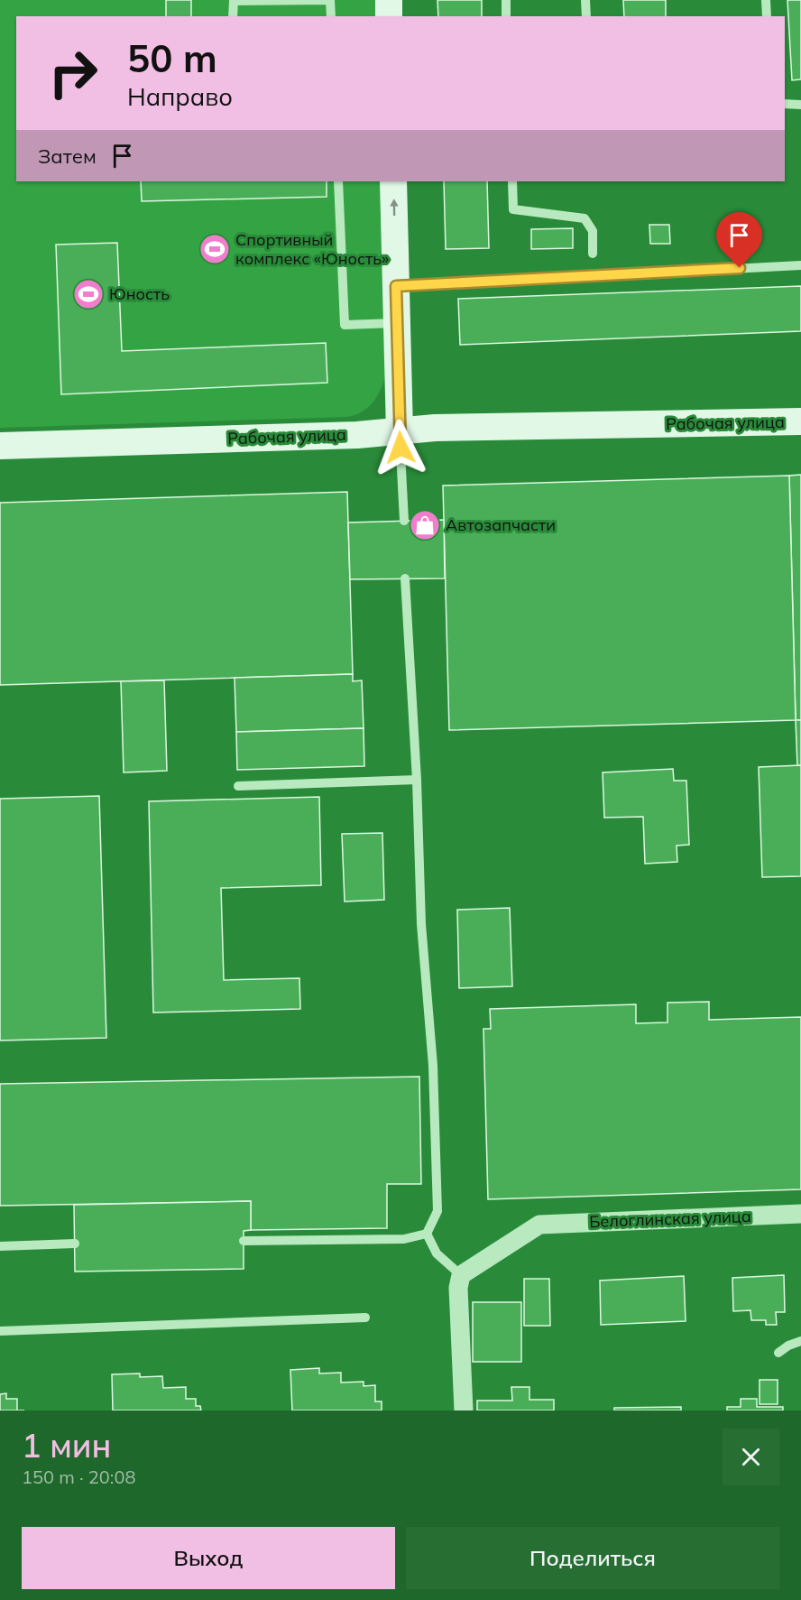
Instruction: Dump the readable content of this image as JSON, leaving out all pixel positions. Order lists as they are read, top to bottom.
{
  "streets": {
    "main road": ["Рабочая улица"],
    "street": ["Белоглинская улица"]
  },
  "places": {
    "sports": ["Спортивный комплекс «Юность»", "Юность"],
    "shop": ["Автозапчасти"]
  },
  "page": {
    "turn": ["50 m", "Направо"],
    "then": "Затем",
    "heading": ["1 мин", "150 m · 20:08"],
    "buttons": ["Выход", "Поделиться"]
  }
}
